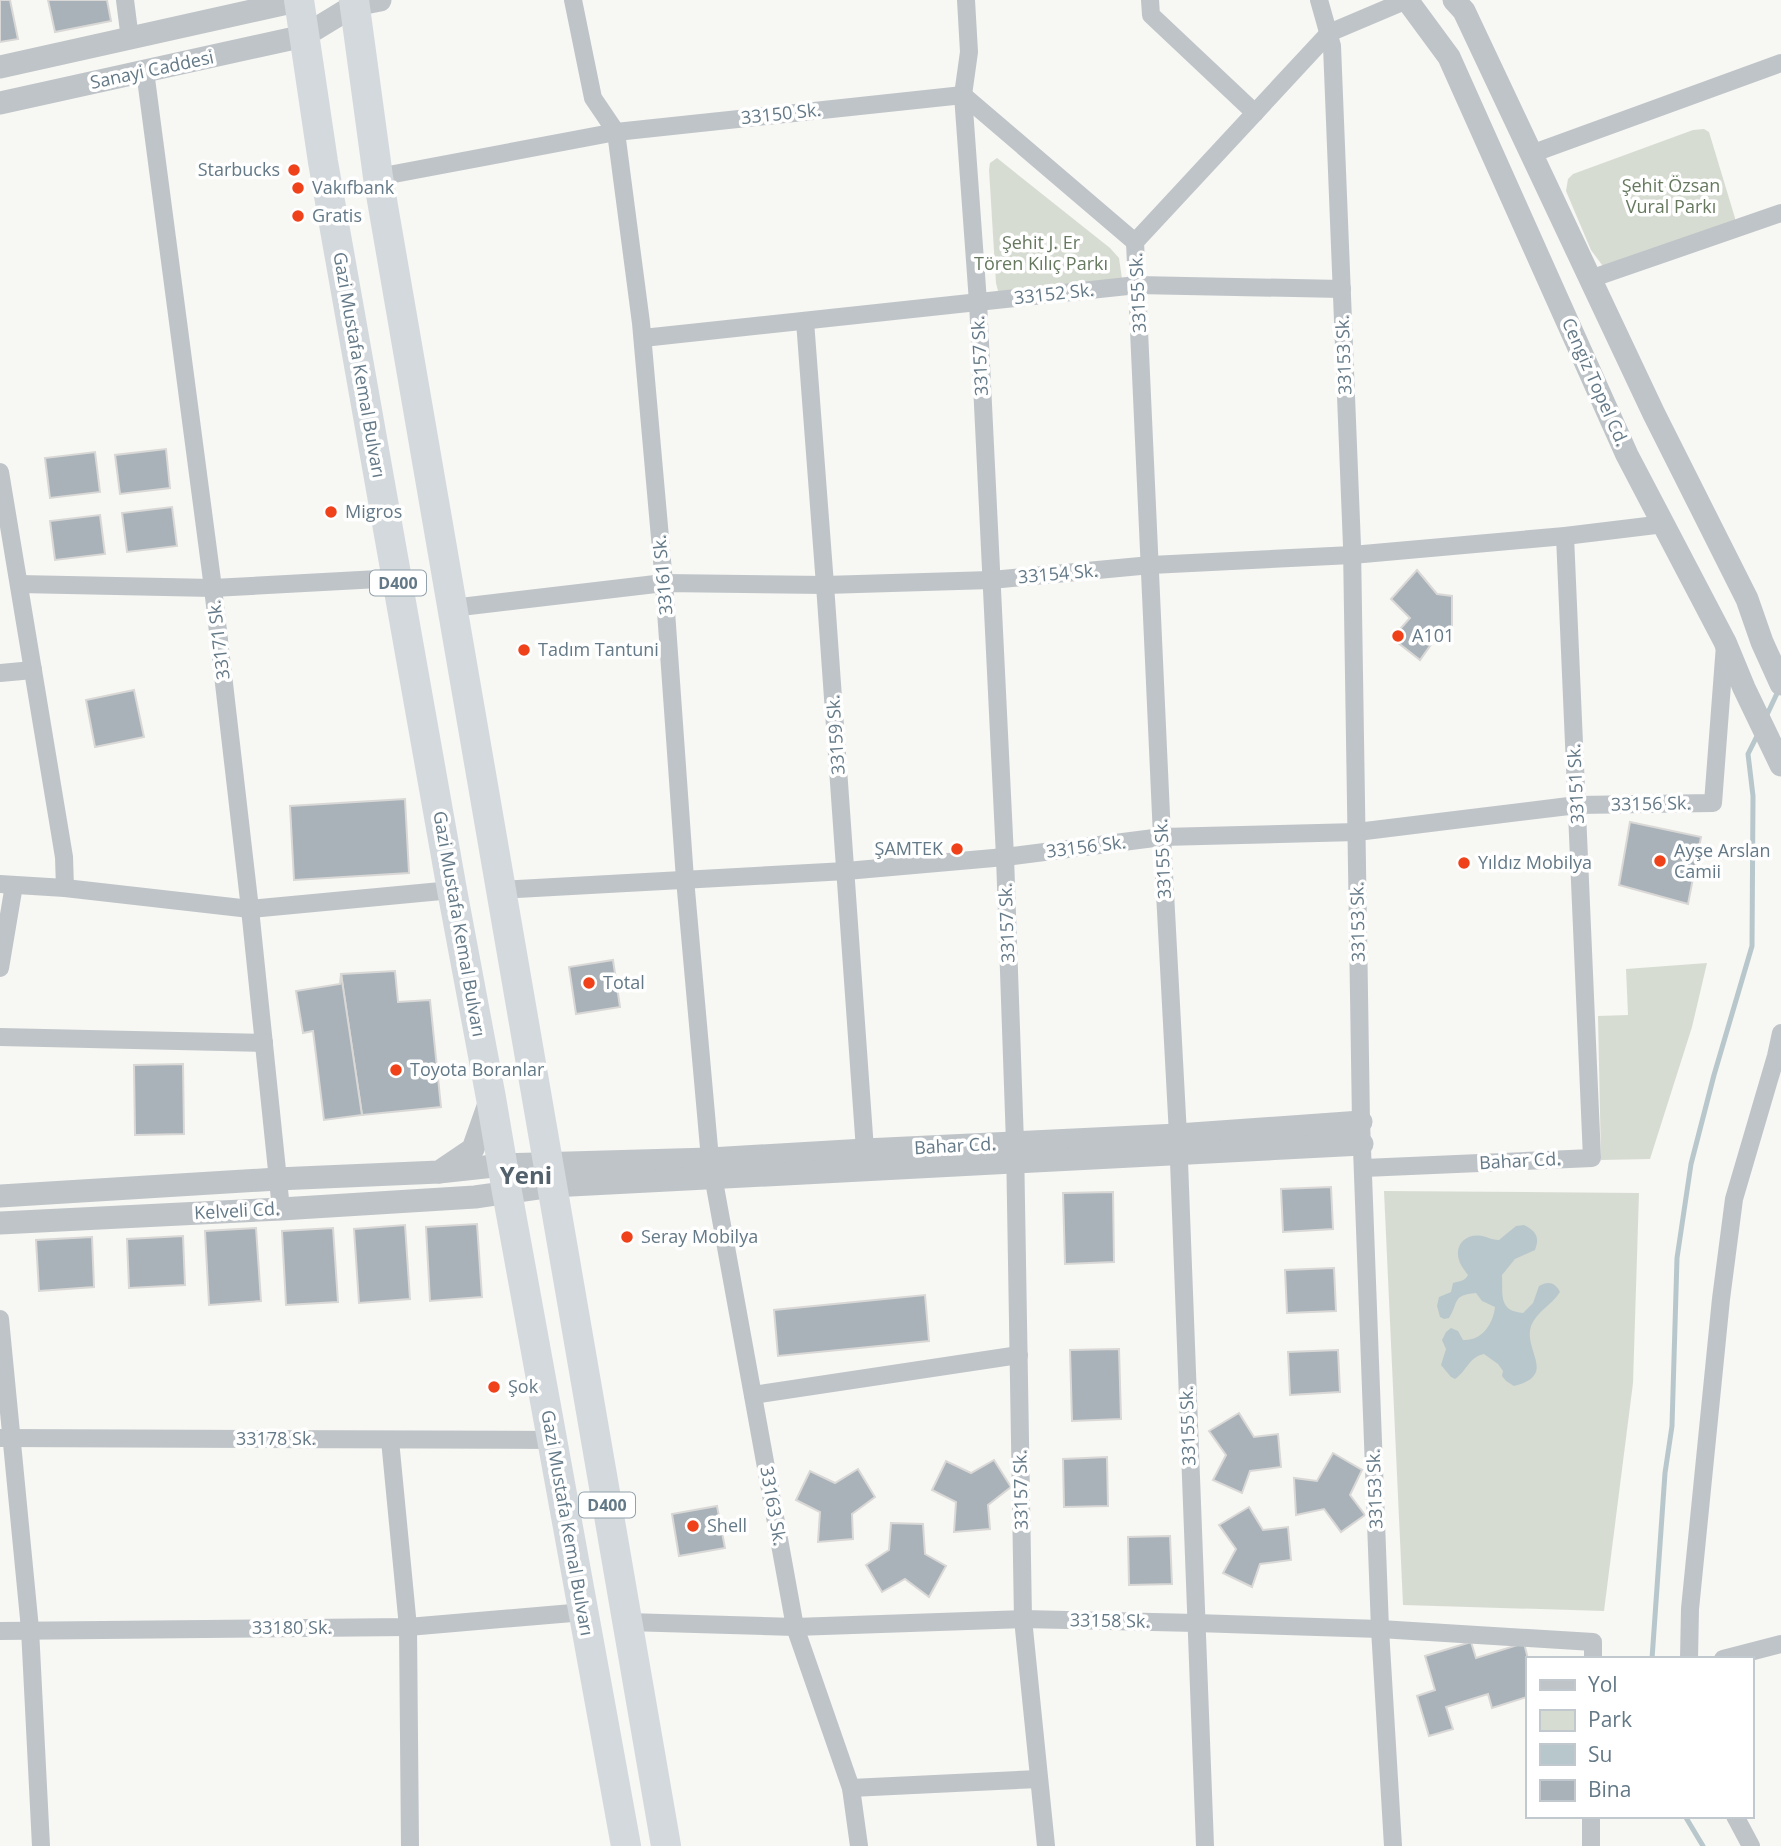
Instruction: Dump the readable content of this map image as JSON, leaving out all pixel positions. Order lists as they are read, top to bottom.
{
  "streets": {
    "highway": ["Gazi Mustafa Kemal Bulvarı", "D400"],
    "street": [
      "Sanayi Caddesi",
      "33150 Sk.",
      "33155 Sk.",
      "33152 Sk.",
      "33153 Sk.",
      "33157 Sk.",
      "Cengiz Topel Cd.",
      "33154 Sk.",
      "33161 Sk.",
      "33171 Sk.",
      "33159 Sk.",
      "33151 Sk.",
      "33156 Sk.",
      "Bahar Cd.",
      "Kelveli Cd.",
      "33178 Sk.",
      "33163 Sk.",
      "33158 Sk.",
      "33180 Sk."
    ]
  },
  "crossings": [
    ["Sanayi Caddesi", "Gazi Mustafa Kemal Bulvarı"],
    ["Sanayi Caddesi", "D400"],
    ["Sanayi Caddesi", "33171 Sk."],
    ["33150 Sk.", "33157 Sk."],
    ["33150 Sk.", "33161 Sk."],
    ["33150 Sk.", "D400"],
    ["33155 Sk.", "33152 Sk."],
    ["33155 Sk.", "33153 Sk."],
    ["33155 Sk.", "Cengiz Topel Cd."],
    ["33155 Sk.", "33154 Sk."],
    ["33155 Sk.", "33156 Sk."],
    ["33155 Sk.", "Bahar Cd."],
    ["33155 Sk.", "33158 Sk."],
    ["33152 Sk.", "33153 Sk."],
    ["33152 Sk.", "33157 Sk."],
    ["33152 Sk.", "33161 Sk."],
    ["33152 Sk.", "33159 Sk."],
    ["33153 Sk.", "33154 Sk."],
    ["33153 Sk.", "33156 Sk."],
    ["33153 Sk.", "Bahar Cd."],
    ["33153 Sk.", "33158 Sk."],
    ["33157 Sk.", "33154 Sk."],
    ["33157 Sk.", "33156 Sk."],
    ["33157 Sk.", "Bahar Cd."],
    ["33157 Sk.", "33158 Sk."],
    ["Gazi Mustafa Kemal Bulvarı", "Kelveli Cd."],
    ["Gazi Mustafa Kemal Bulvarı", "33178 Sk."],
    ["Gazi Mustafa Kemal Bulvarı", "33180 Sk."],
    ["Cengiz Topel Cd.", "33154 Sk."],
    ["Cengiz Topel Cd.", "33156 Sk."],
    ["33154 Sk.", "33161 Sk."],
    ["33154 Sk.", "D400"],
    ["33154 Sk.", "33159 Sk."],
    ["33154 Sk.", "33151 Sk."],
    ["33161 Sk.", "33156 Sk."],
    ["33161 Sk.", "Bahar Cd."],
    ["33161 Sk.", "33163 Sk."],
    ["D400", "33156 Sk."],
    ["D400", "Bahar Cd."],
    ["D400", "Kelveli Cd."],
    ["D400", "33158 Sk."],
    ["33171 Sk.", "Kelveli Cd."],
    ["33159 Sk.", "33156 Sk."],
    ["33159 Sk.", "Bahar Cd."],
    ["33151 Sk.", "33156 Sk."],
    ["33151 Sk.", "Bahar Cd."],
    ["Bahar Cd.", "Kelveli Cd."],
    ["Bahar Cd.", "33163 Sk."],
    ["33163 Sk.", "33158 Sk."]
  ],
  "districts": ["Yeni"],
  "parks": ["Şehit Özsan Vural Parkı", "Şehit J. Er Tören Kılıç Parkı"],
  "places": [
    "Starbucks",
    "Vakıfbank",
    "Gratis",
    "Migros",
    "A101",
    "Tadım Tantuni",
    "ŞAMTEK",
    "Ayşe Arslan Camii",
    "Yıldız Mobilya",
    "Total",
    "Toyota Boranlar",
    "Seray Mobilya",
    "Şok",
    "Shell"
  ],
  "legend": [
    "Yol",
    "Park",
    "Su",
    "Bina"
  ]
}
